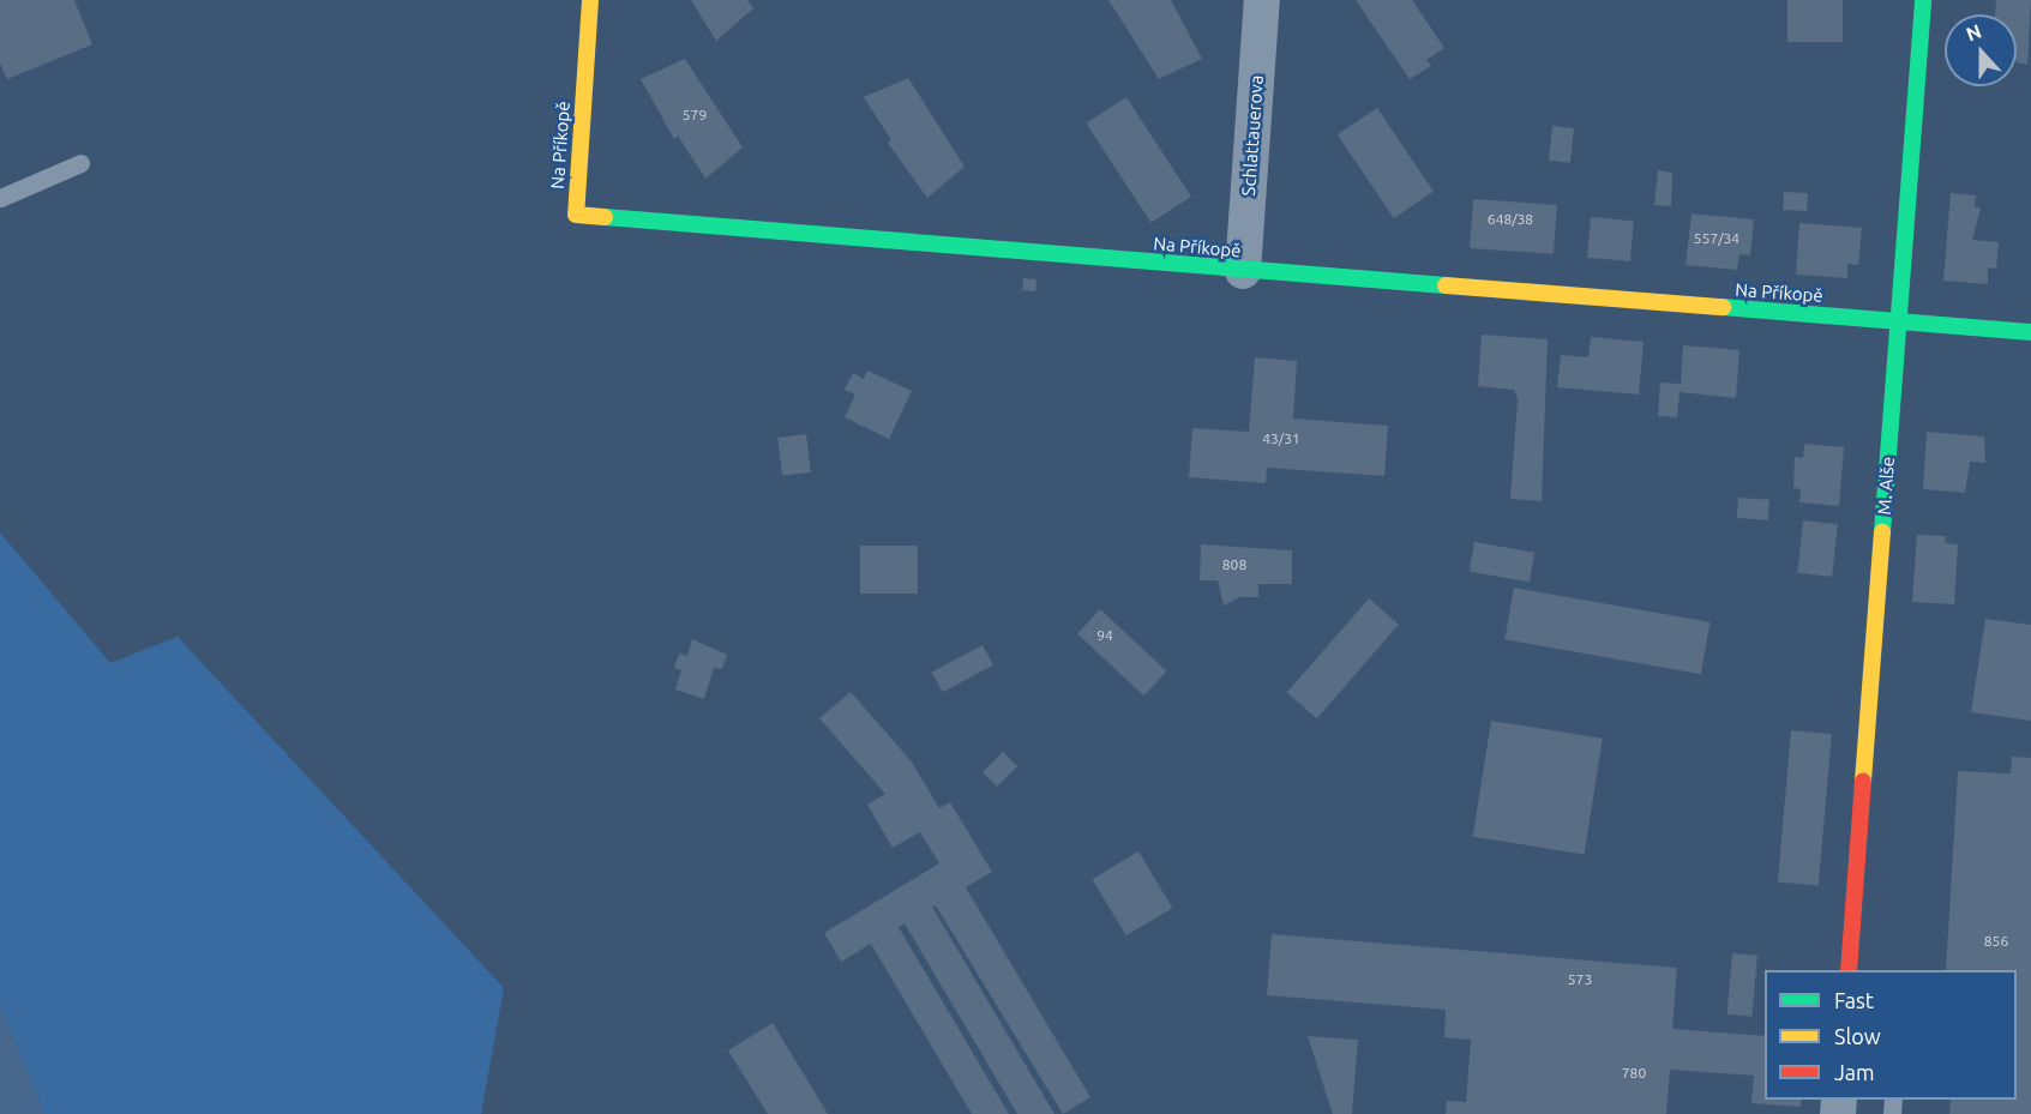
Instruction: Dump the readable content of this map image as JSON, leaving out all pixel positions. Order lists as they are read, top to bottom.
{
  "streets": {
    "street": ["Schlattauerova", "Na Příkopě", "M. Alše"]
  },
  "crossings": [
    ["Schlattauerova", "Na Příkopě"],
    ["Na Příkopě", "M. Alše"]
  ],
  "house_numbers": [
    "579",
    "648/38",
    "557/34",
    "43/31",
    "808",
    "94",
    "856",
    "573",
    "780"
  ],
  "legend": ["Fast", "Slow", "Jam"],
  "north": "top"
}
